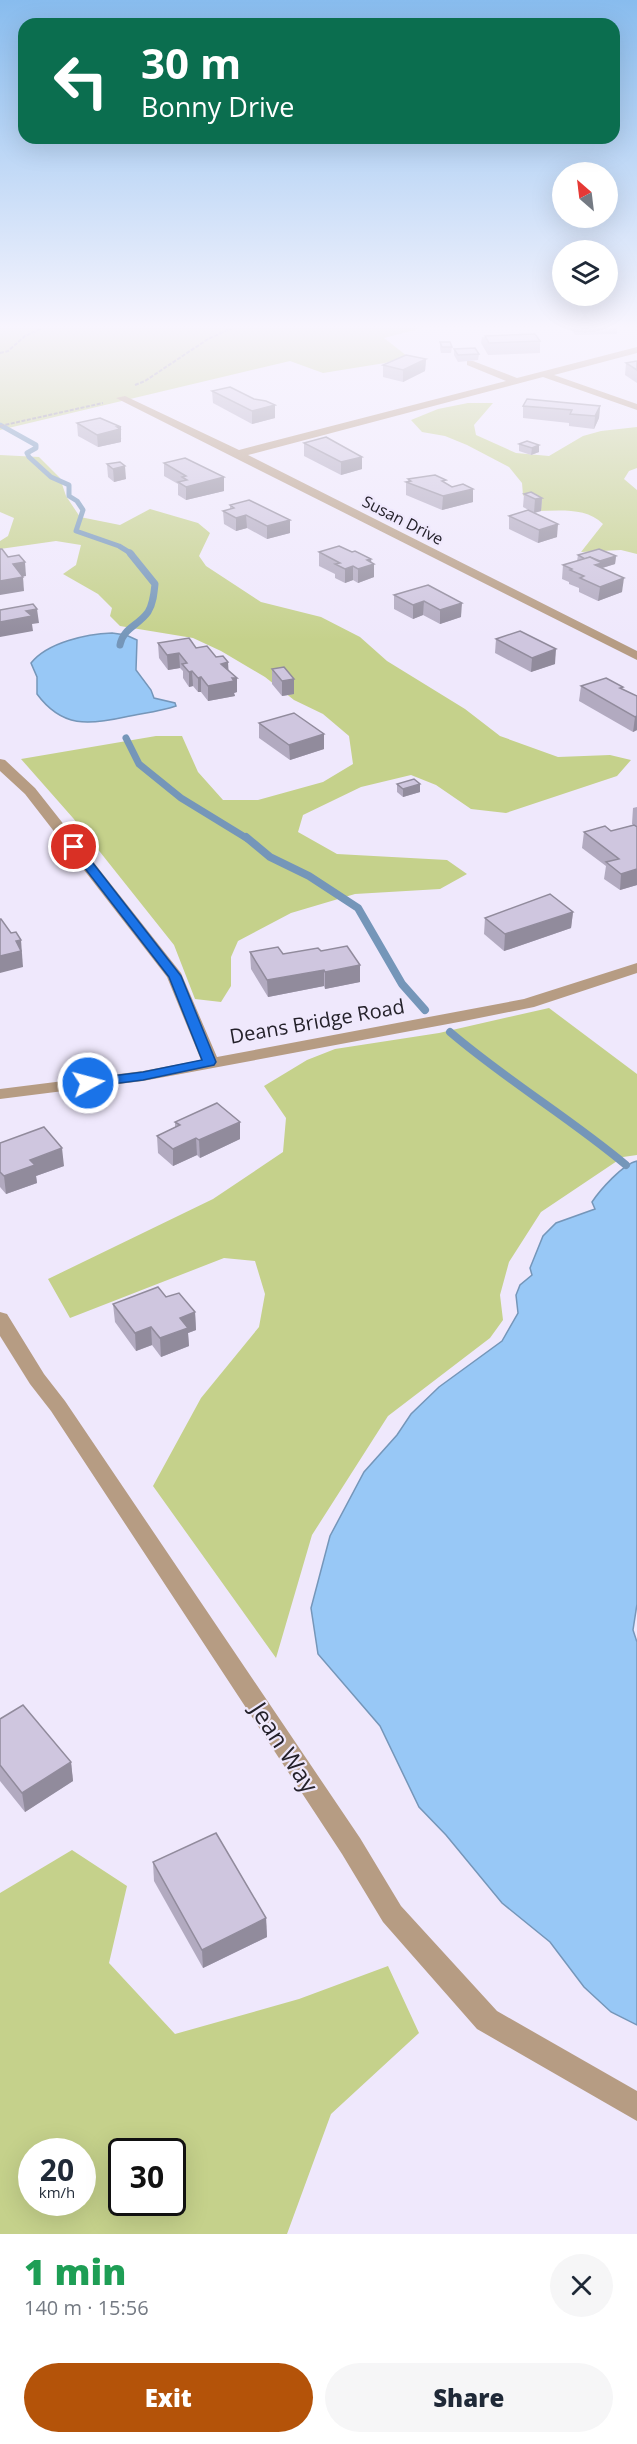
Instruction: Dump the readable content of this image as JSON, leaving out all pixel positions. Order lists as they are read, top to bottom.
{
  "streets": {
    "street": ["Susan Drive", "Deans Bridge Road", "Jean Way"]
  },
  "north": "top left",
  "page": {
    "turn": ["30 m", "Bonny Drive"],
    "speed": "20 km/h",
    "limit": "30",
    "heading": ["1 min", "140 m · 15:56"],
    "buttons": ["Exit", "Share"]
  }
}
